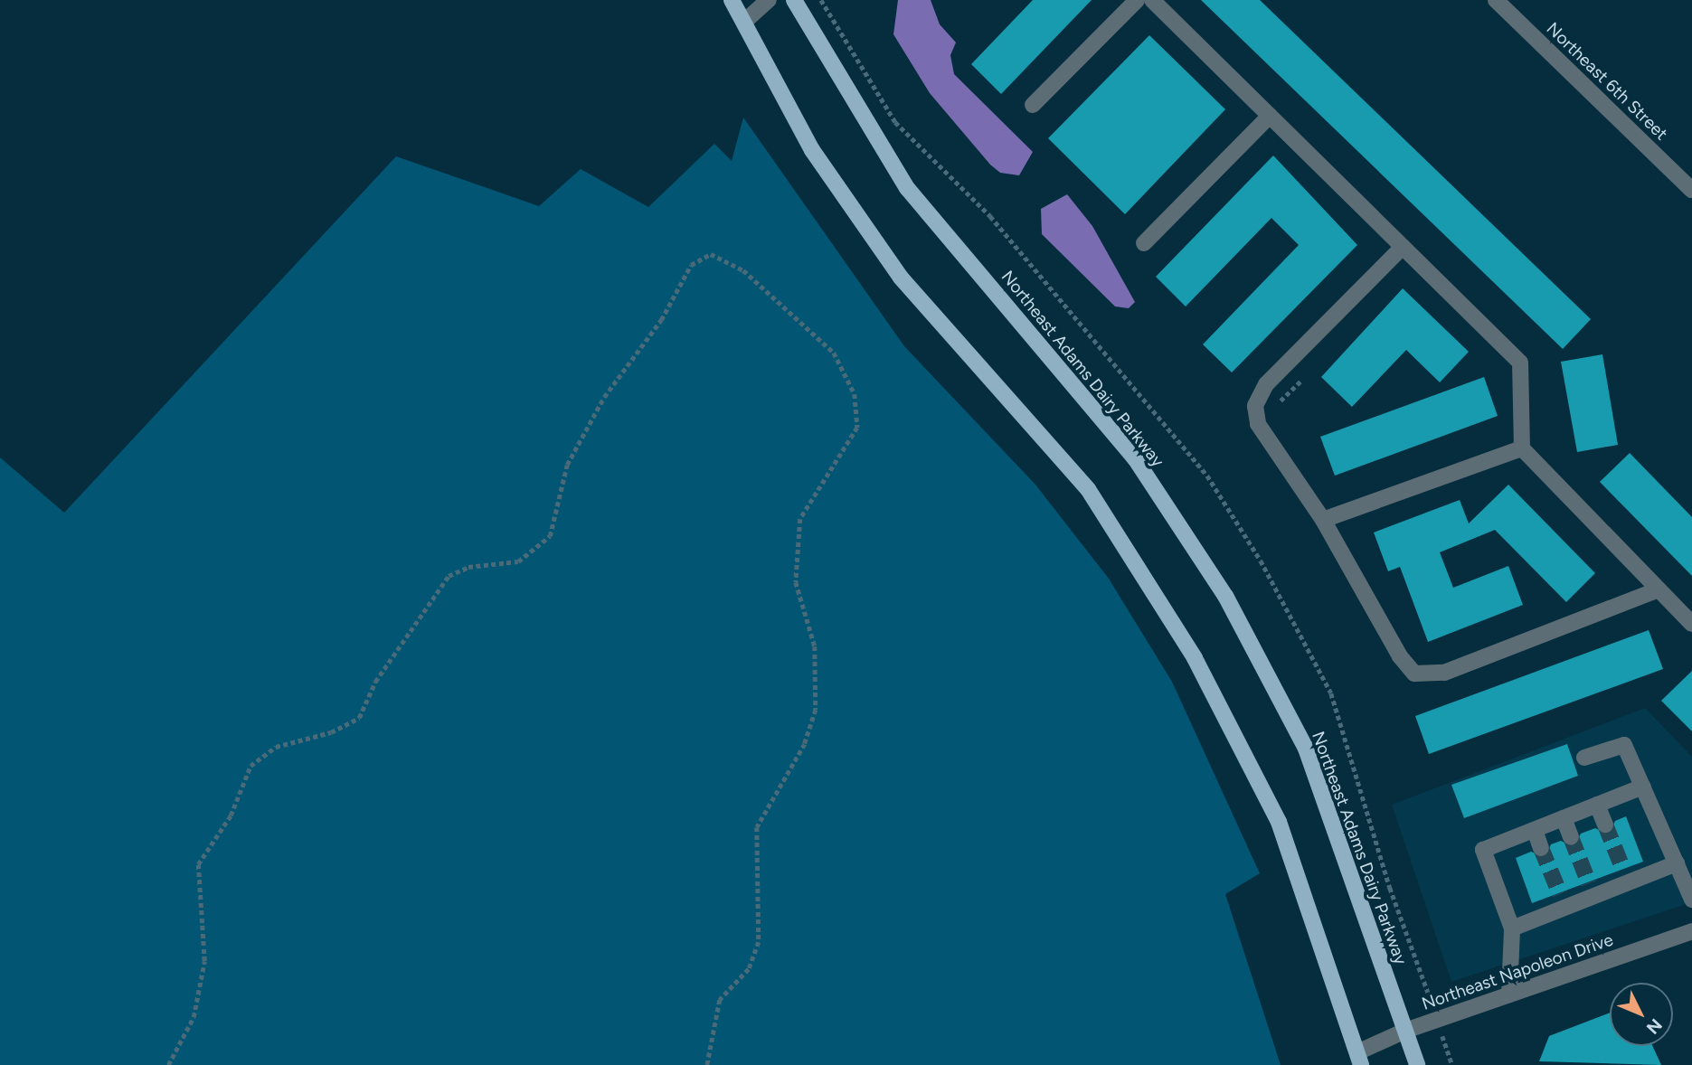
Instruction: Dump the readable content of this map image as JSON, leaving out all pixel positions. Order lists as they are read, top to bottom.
{
  "streets": {
    "main road": ["Northeast Adams Dairy Parkway"],
    "street": ["Northeast 6th Street", "Northeast Napoleon Drive"]
  },
  "crossings": [
    ["Northeast Adams Dairy Parkway", "Northeast Napoleon Drive"]
  ],
  "north": "bottom right"
}
